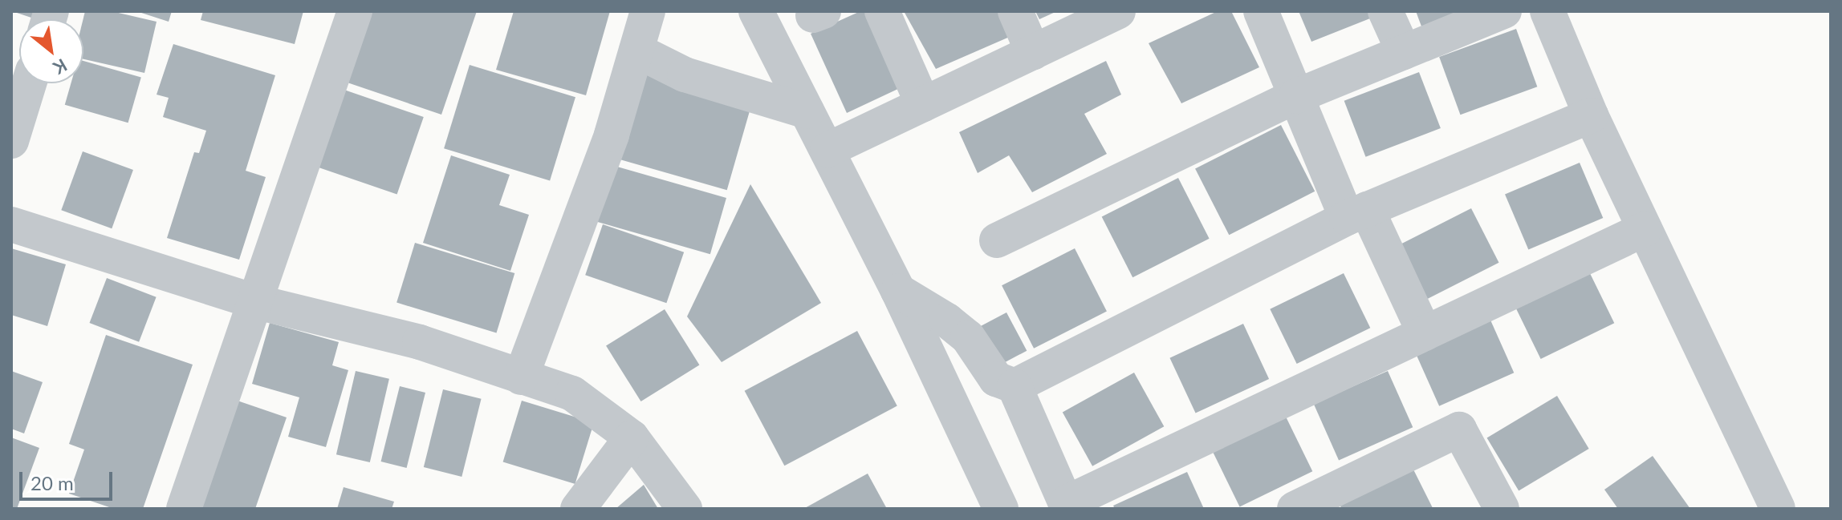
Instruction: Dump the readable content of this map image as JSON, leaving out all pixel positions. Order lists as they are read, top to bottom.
{
  "scale_bar": "20 m",
  "north": "bottom right"
}
